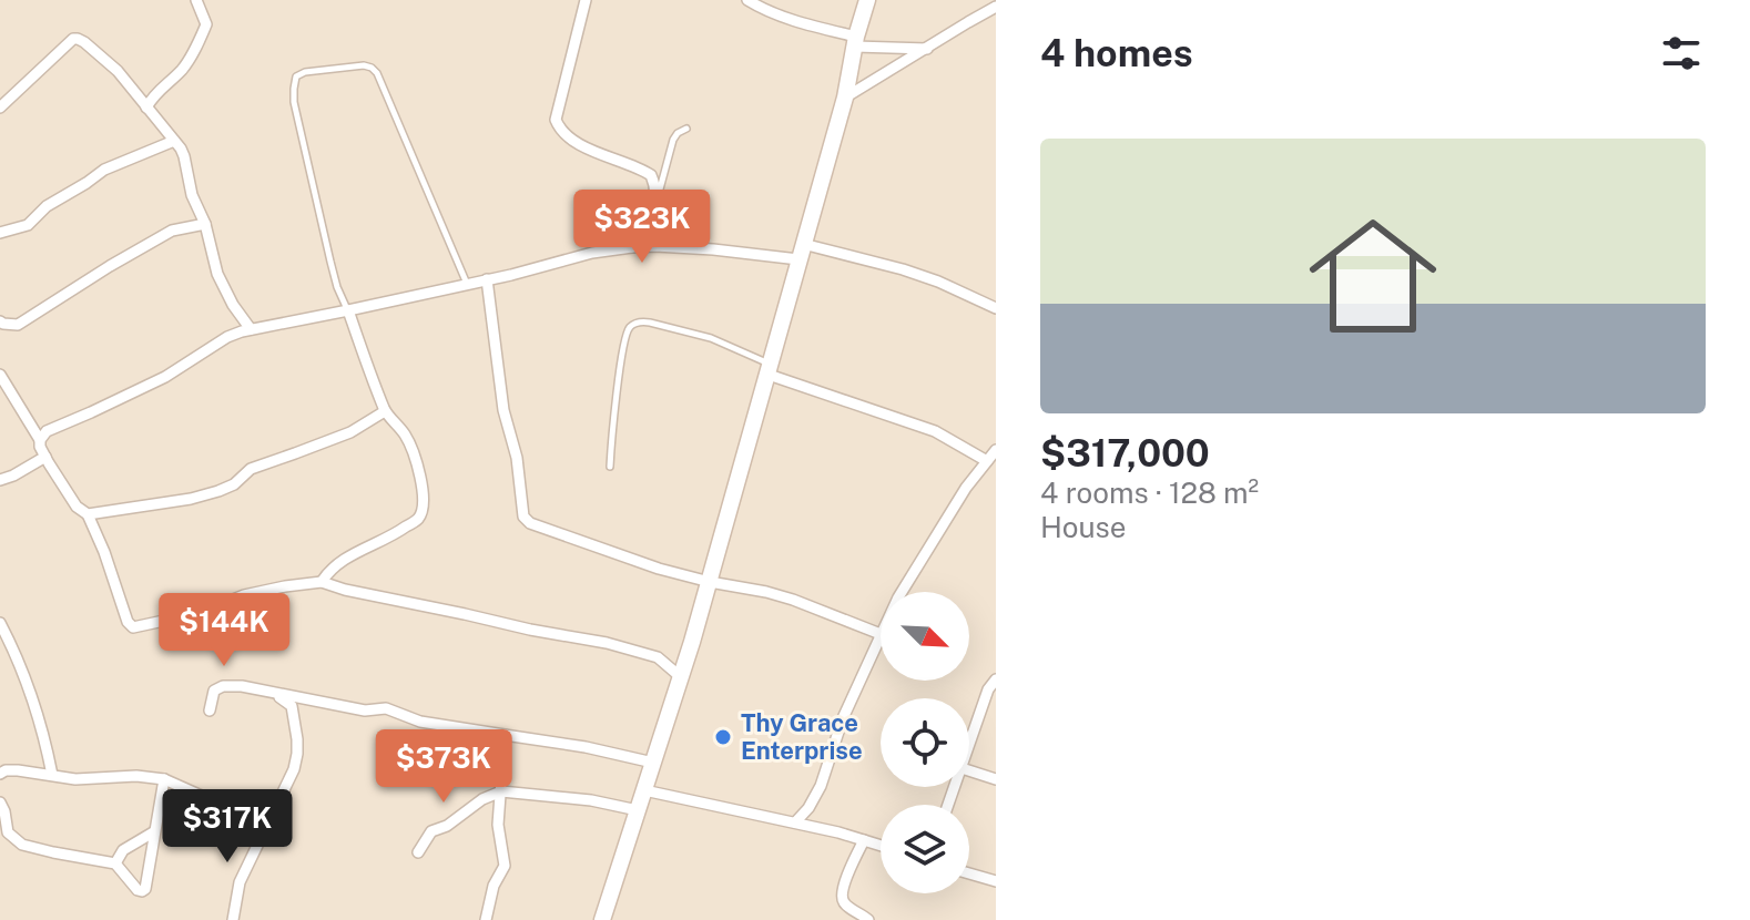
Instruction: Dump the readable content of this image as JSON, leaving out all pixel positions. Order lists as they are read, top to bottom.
{
  "places": ["Thy Grace Enterprise"],
  "north": "bottom right",
  "page": {
    "heading": "4 homes",
    "list": [
      {
        "name": "$317,000",
        "note": "4 rooms · 128 m² · House"
      }
    ],
    "price": [
      "$323K",
      "$144K",
      "$373K",
      "$317K"
    ]
  }
}
